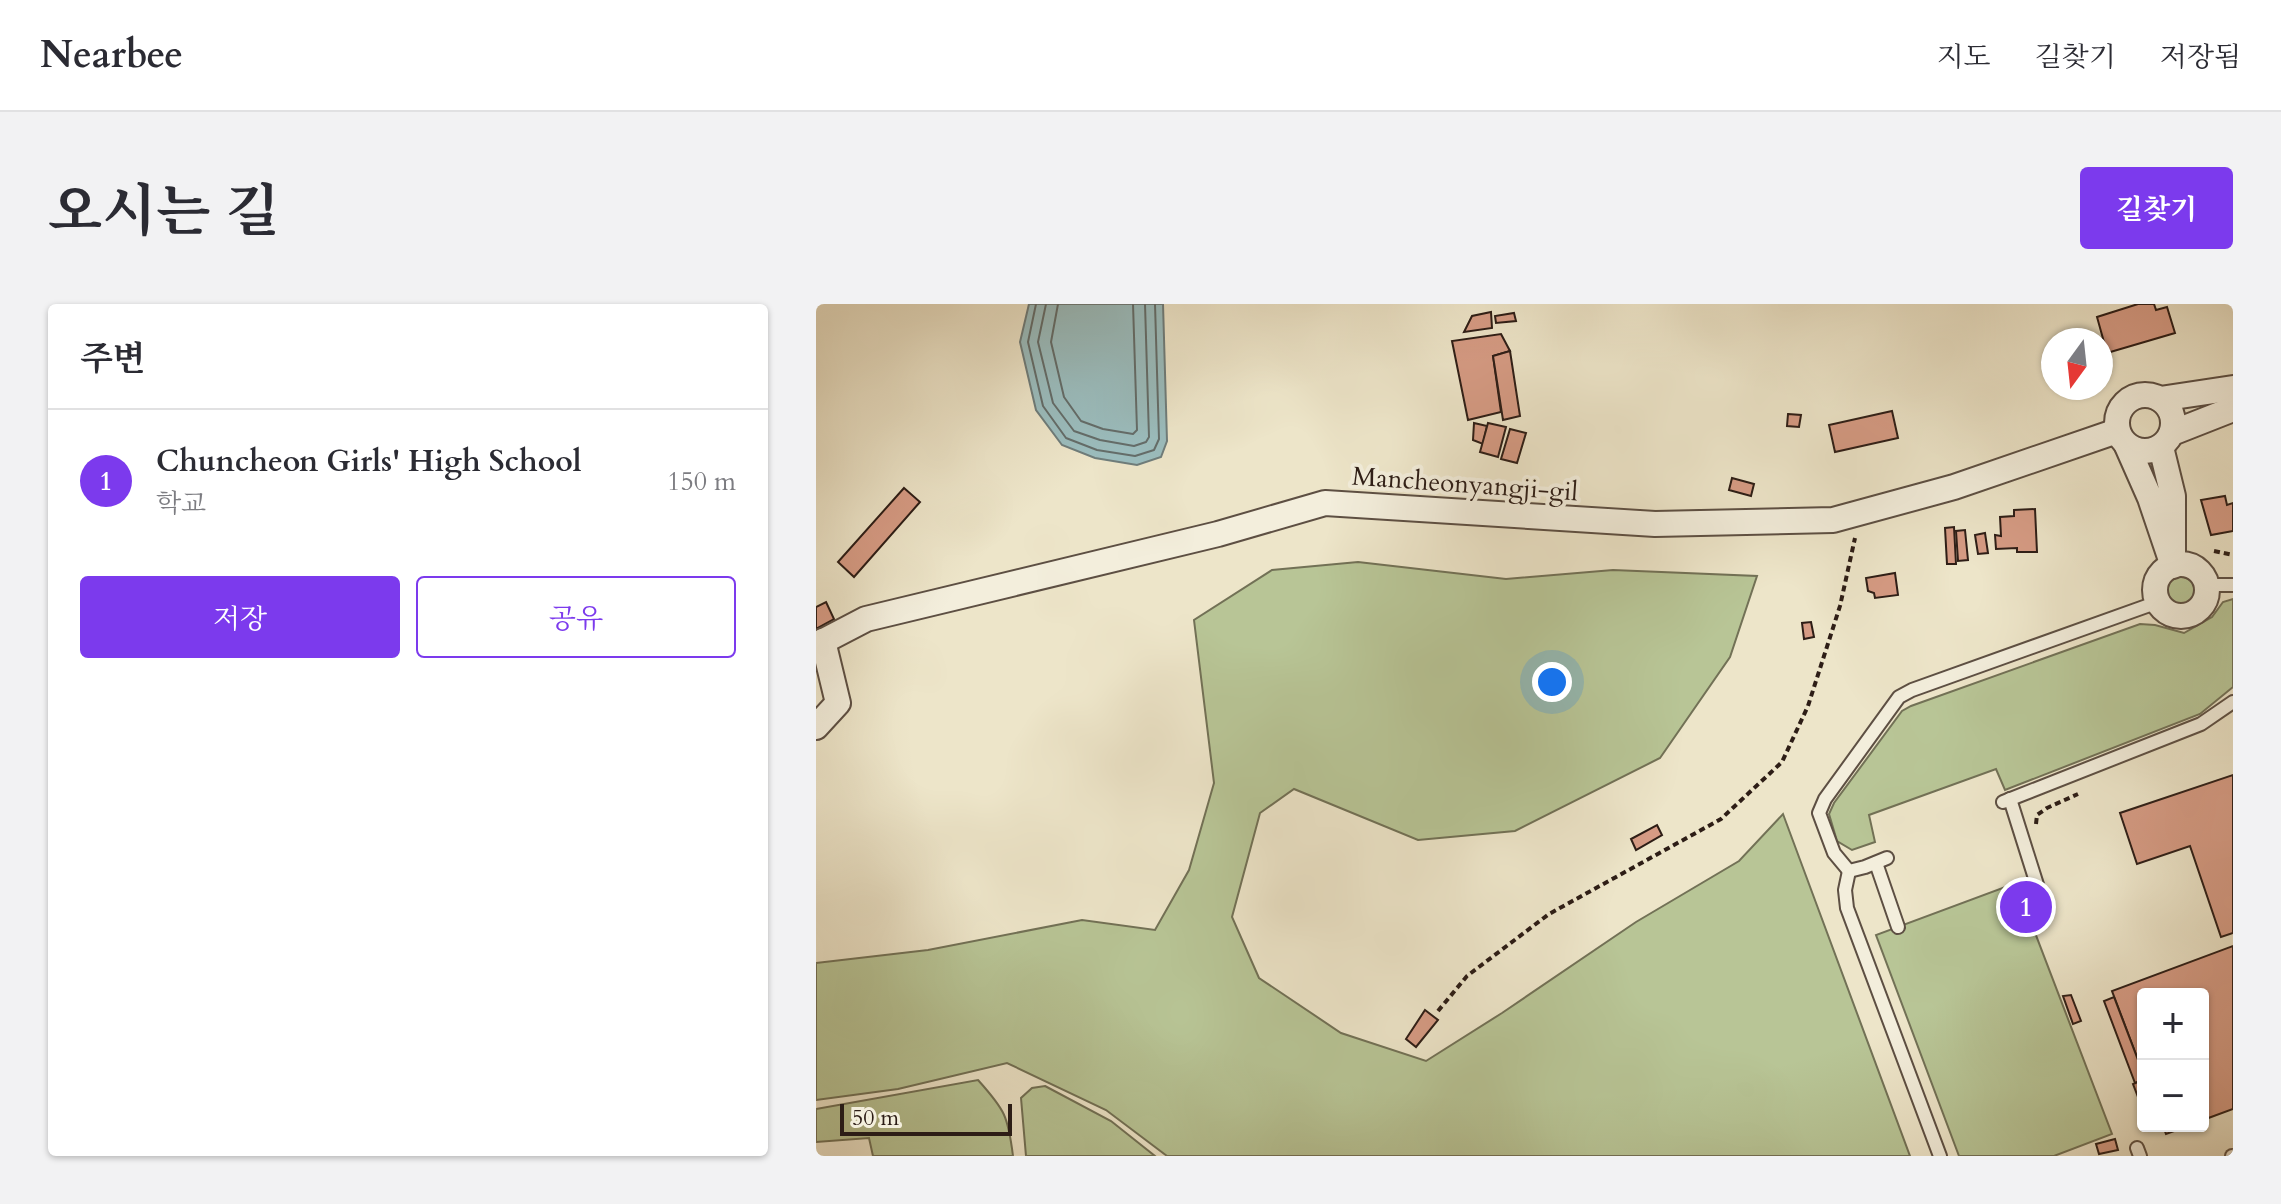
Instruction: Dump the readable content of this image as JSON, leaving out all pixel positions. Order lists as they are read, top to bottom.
{
  "streets": {
    "street": ["Mancheonyangji-gil"]
  },
  "scale_bar": "50 m",
  "north": "bottom",
  "page": {
    "header": "Nearbee",
    "nav": ["지도", "길찾기", "저장됨"],
    "title": "오시는 길",
    "buttons": [
      "길찾기",
      ["저장", "공유"]
    ],
    "heading": "주변",
    "list": [
      {
        "mark": "1",
        "name": "Chuncheon Girls' High School",
        "note": "학교",
        "value": "150 m"
      }
    ],
    "pins": "1",
    "map_buttons": ["+", "−"],
    "scale": "50 m"
  }
}
